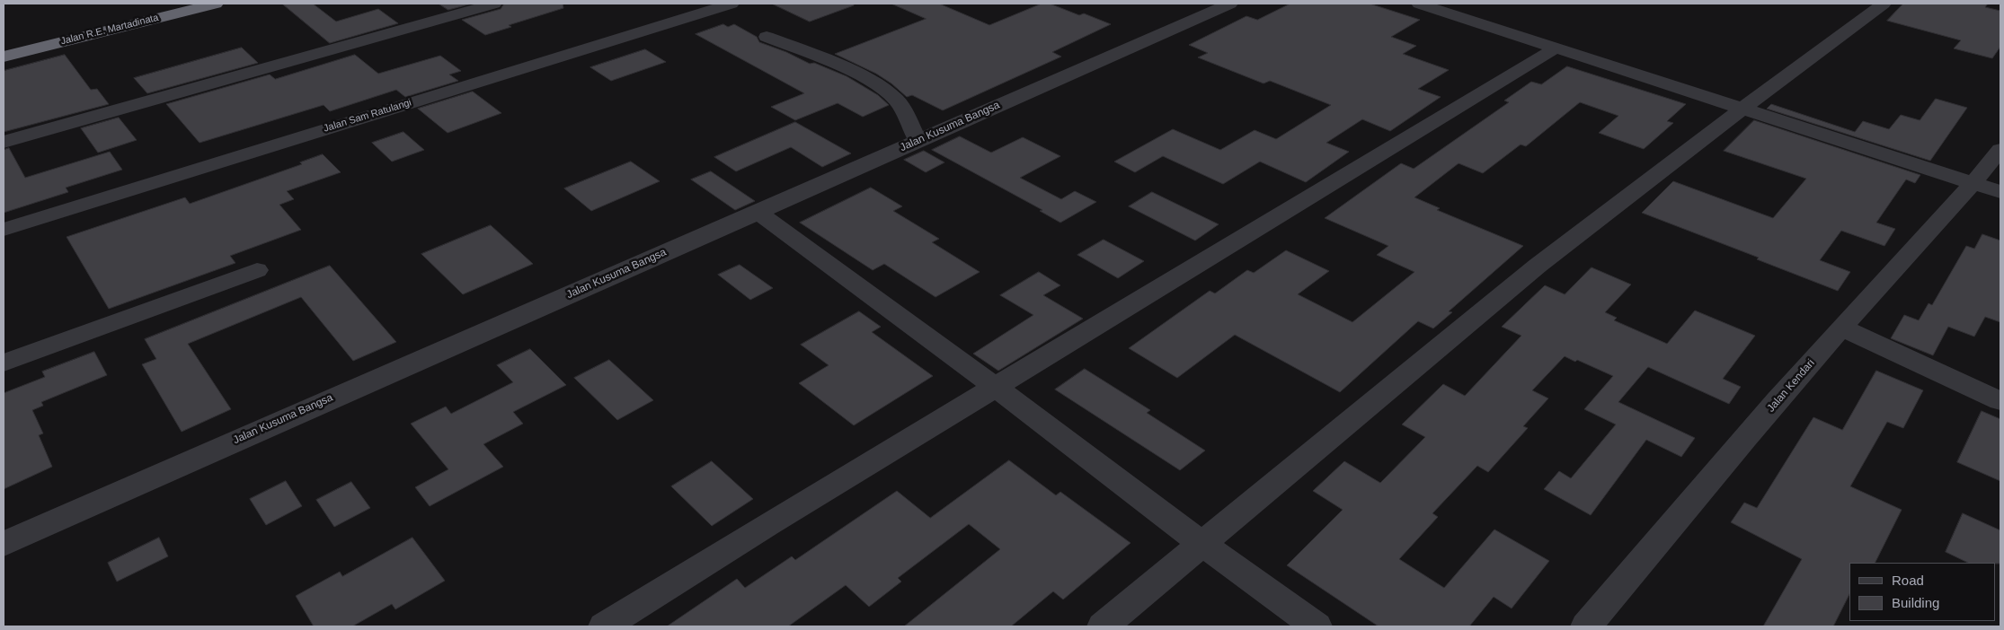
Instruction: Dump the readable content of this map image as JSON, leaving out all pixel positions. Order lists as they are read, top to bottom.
{
  "streets": {
    "highway": ["Jalan R.E. Martadinata"],
    "street": ["Jalan Sam Ratulangi", "Jalan Kusuma Bangsa", "Jalan Kendari"]
  },
  "legend": ["Road", "Building"]
}
